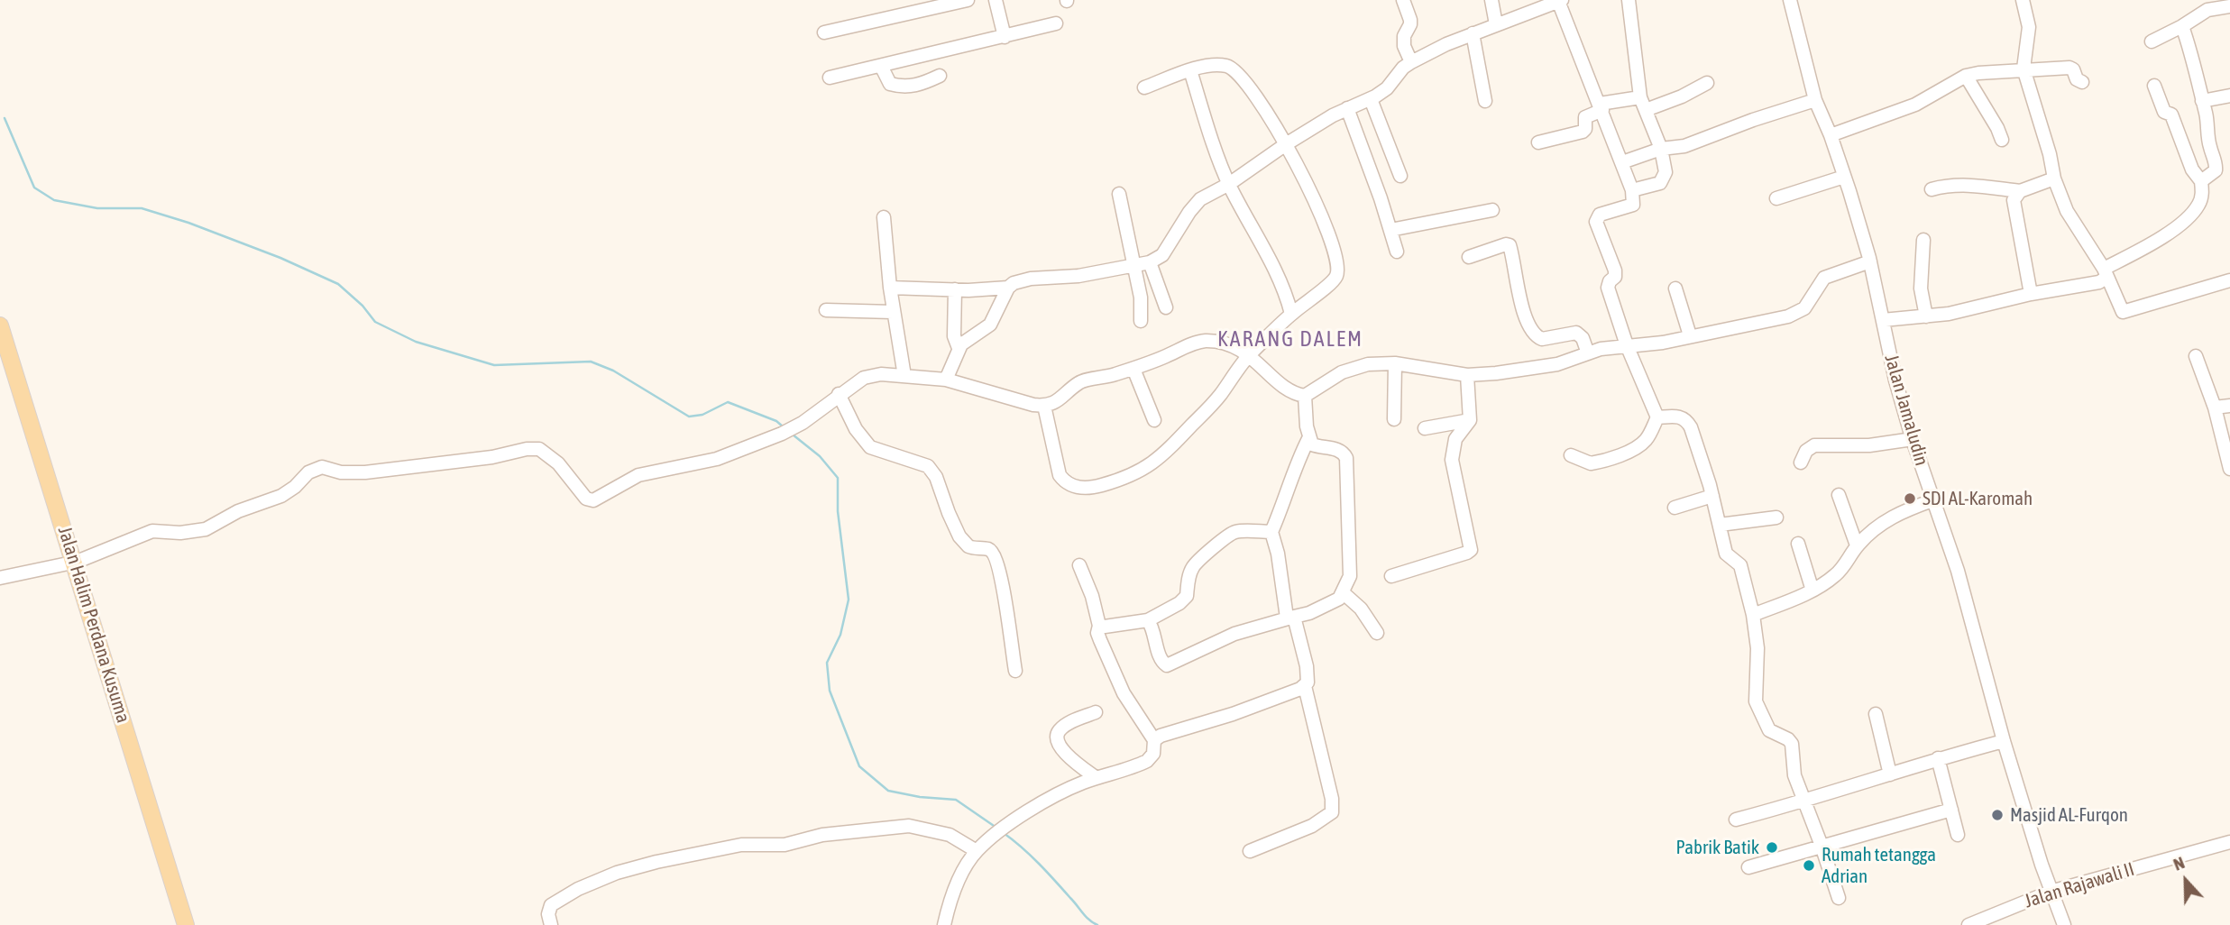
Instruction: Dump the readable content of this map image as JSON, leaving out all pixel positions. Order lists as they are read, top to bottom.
{
  "streets": {
    "main road": ["Jalan Halim Perdana Kusuma"],
    "street": ["Jalan Jamaludin", "Jalan Rajawali II"]
  },
  "crossings": [
    ["Jalan Jamaludin", "Jalan Rajawali II"]
  ],
  "districts": ["KARANG DALEM"],
  "places": [
    "SDI AL-Karomah",
    "Masjid AL-Furqon",
    "Pabrik Batik",
    "Rumah tetangga Adrian"
  ],
  "north": "top"
}
